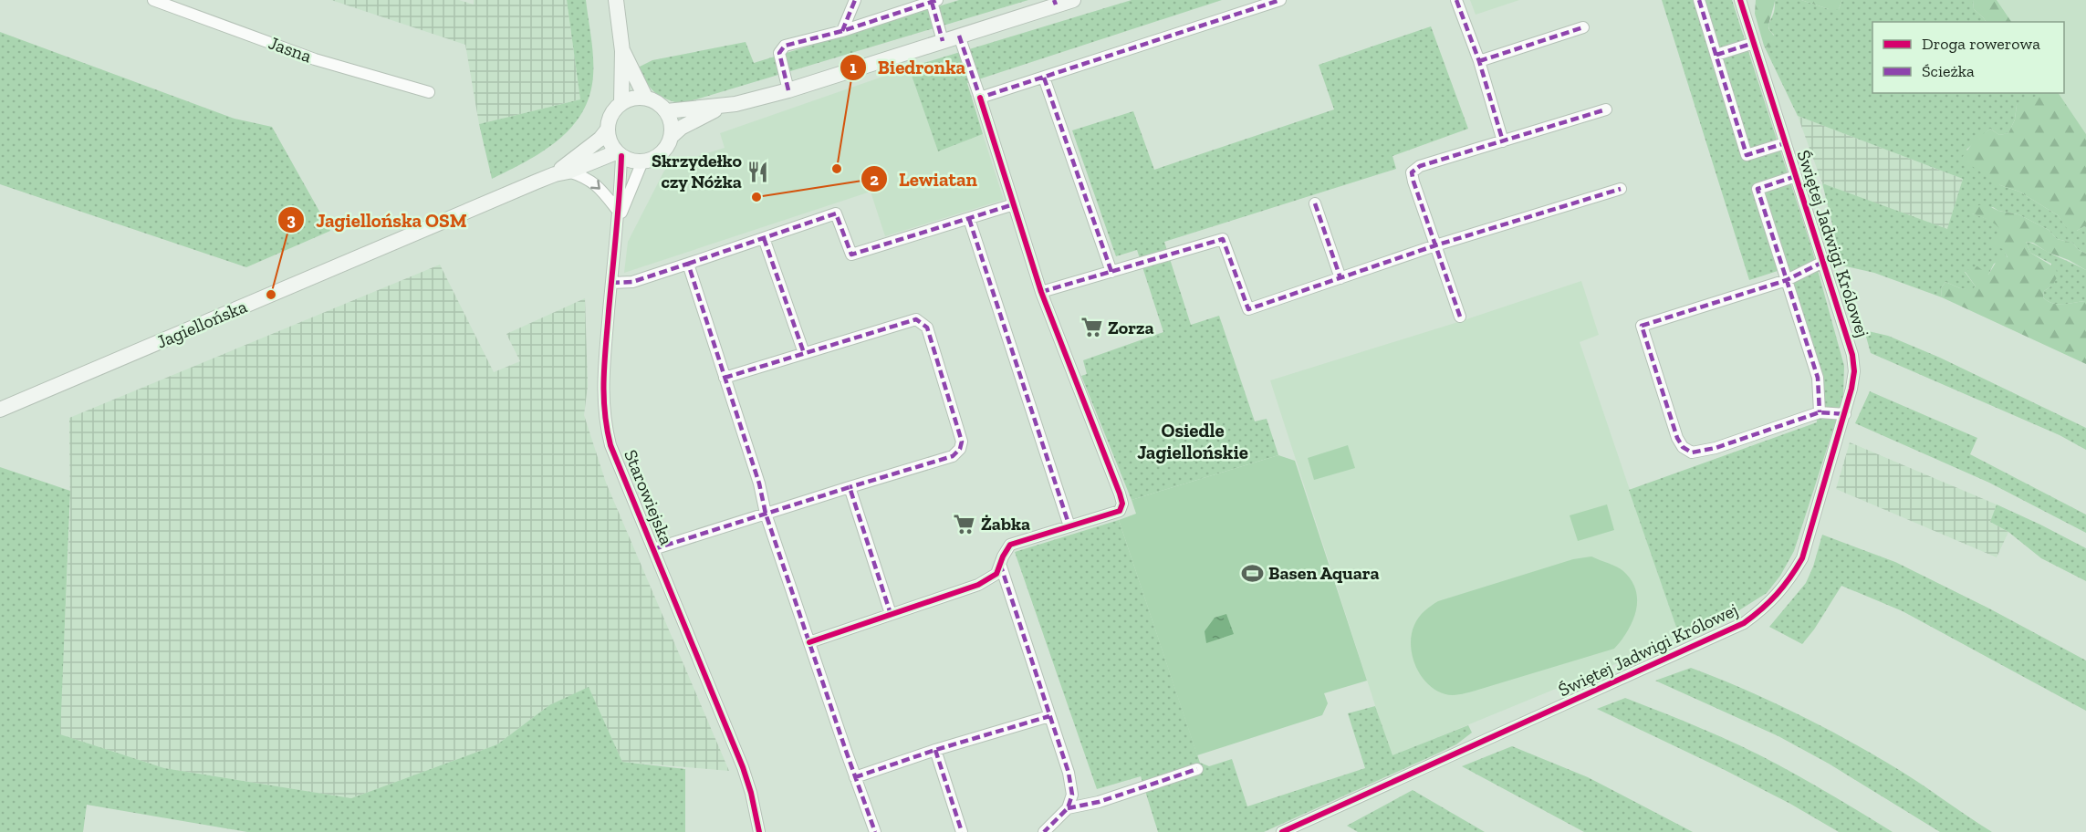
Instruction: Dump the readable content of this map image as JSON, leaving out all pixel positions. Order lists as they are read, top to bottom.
{
  "streets": {
    "street": [
      "Jasna",
      "Świętej Jadwigi Królowej",
      "Jagiellońska",
      "Starowiejska"
    ]
  },
  "crossings": [
    ["Jagiellońska", "Starowiejska"]
  ],
  "districts": ["Osiedle Jagiellońskie"],
  "places": {
    "other": ["Biedronka", "Lewiatan", "Jagiellońska OSM"],
    "restaurant": ["Skrzydełko czy Nóżka"],
    "supermarket": ["Zorza", "Żabka"],
    "sports": ["Basen Aquara"]
  },
  "legend": ["Droga rowerowa", "Ścieżka"]
}
